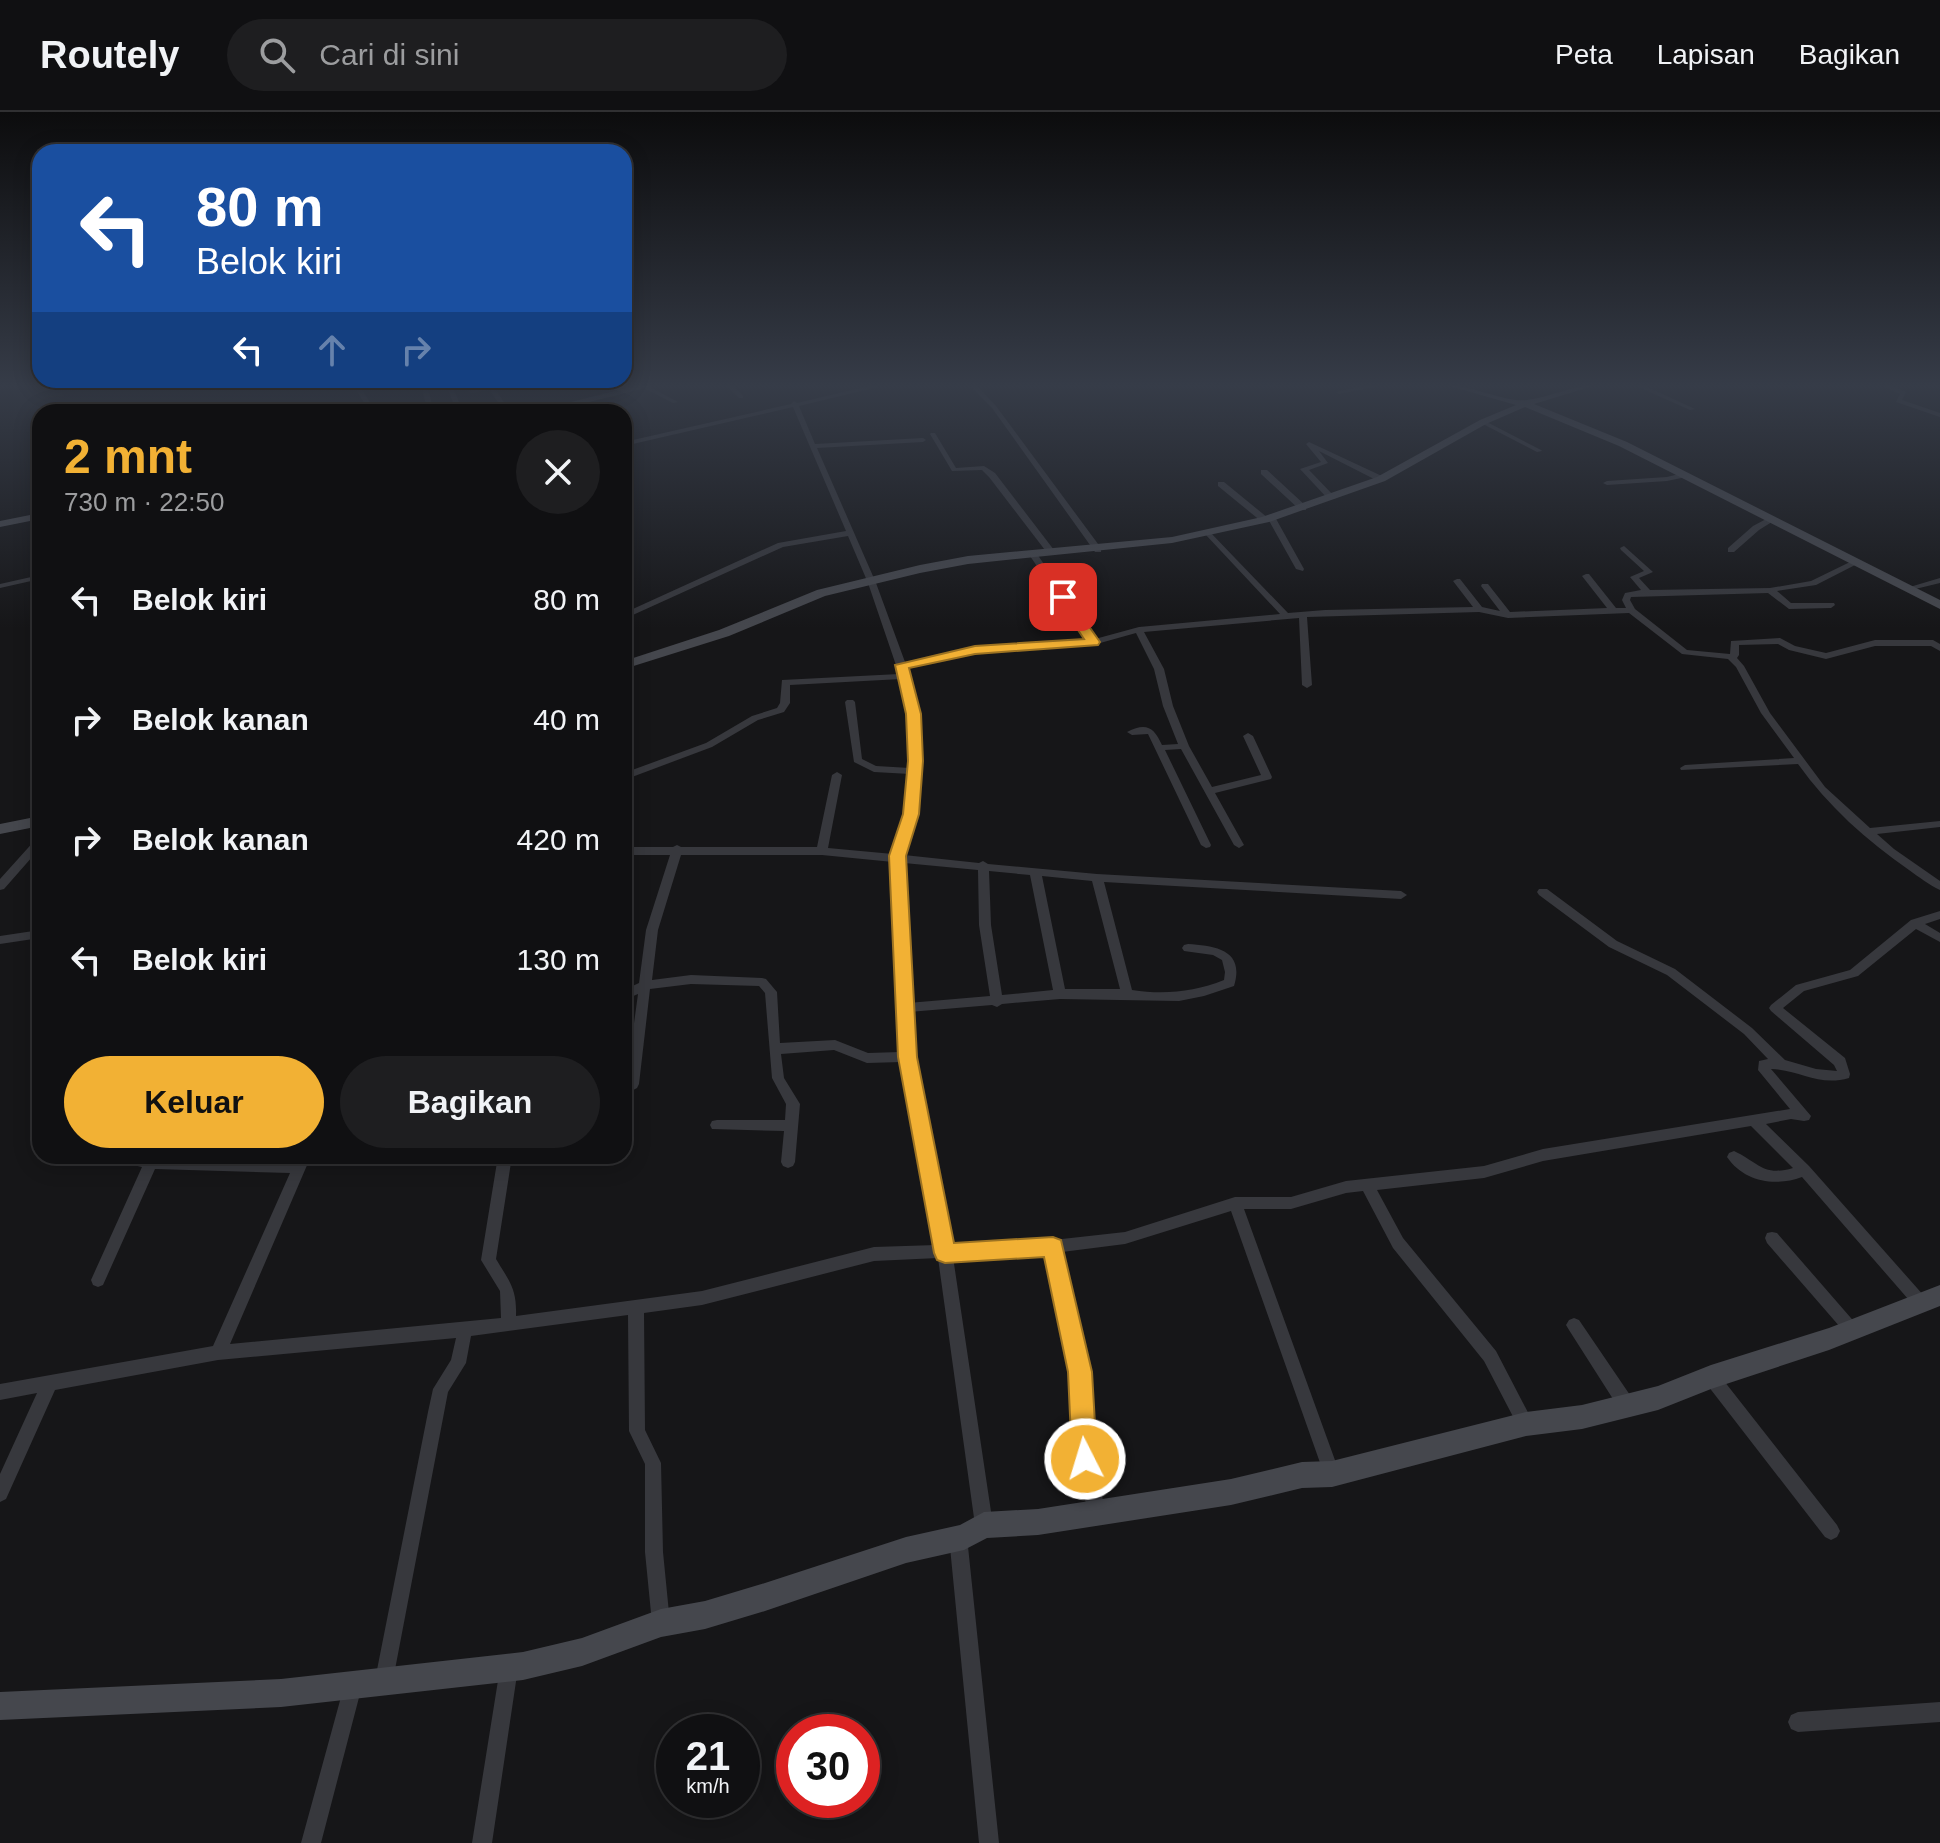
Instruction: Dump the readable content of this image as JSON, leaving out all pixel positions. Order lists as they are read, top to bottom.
{
  "page": {
    "header": "Routely",
    "search": "Cari di sini",
    "nav": ["Peta", "Lapisan", "Bagikan"],
    "turn": ["80 m", "Belok kiri"],
    "heading": ["2 mnt", "730 m · 22:50"],
    "list": [
      {
        "name": "Belok kiri",
        "value": "80 m"
      },
      {
        "name": "Belok kanan",
        "value": "40 m"
      },
      {
        "name": "Belok kanan",
        "value": "420 m"
      },
      {
        "name": "Belok kiri",
        "value": "130 m"
      }
    ],
    "buttons": ["Keluar", "Bagikan"],
    "speed": "21 km/h",
    "limit": "30"
  }
}
